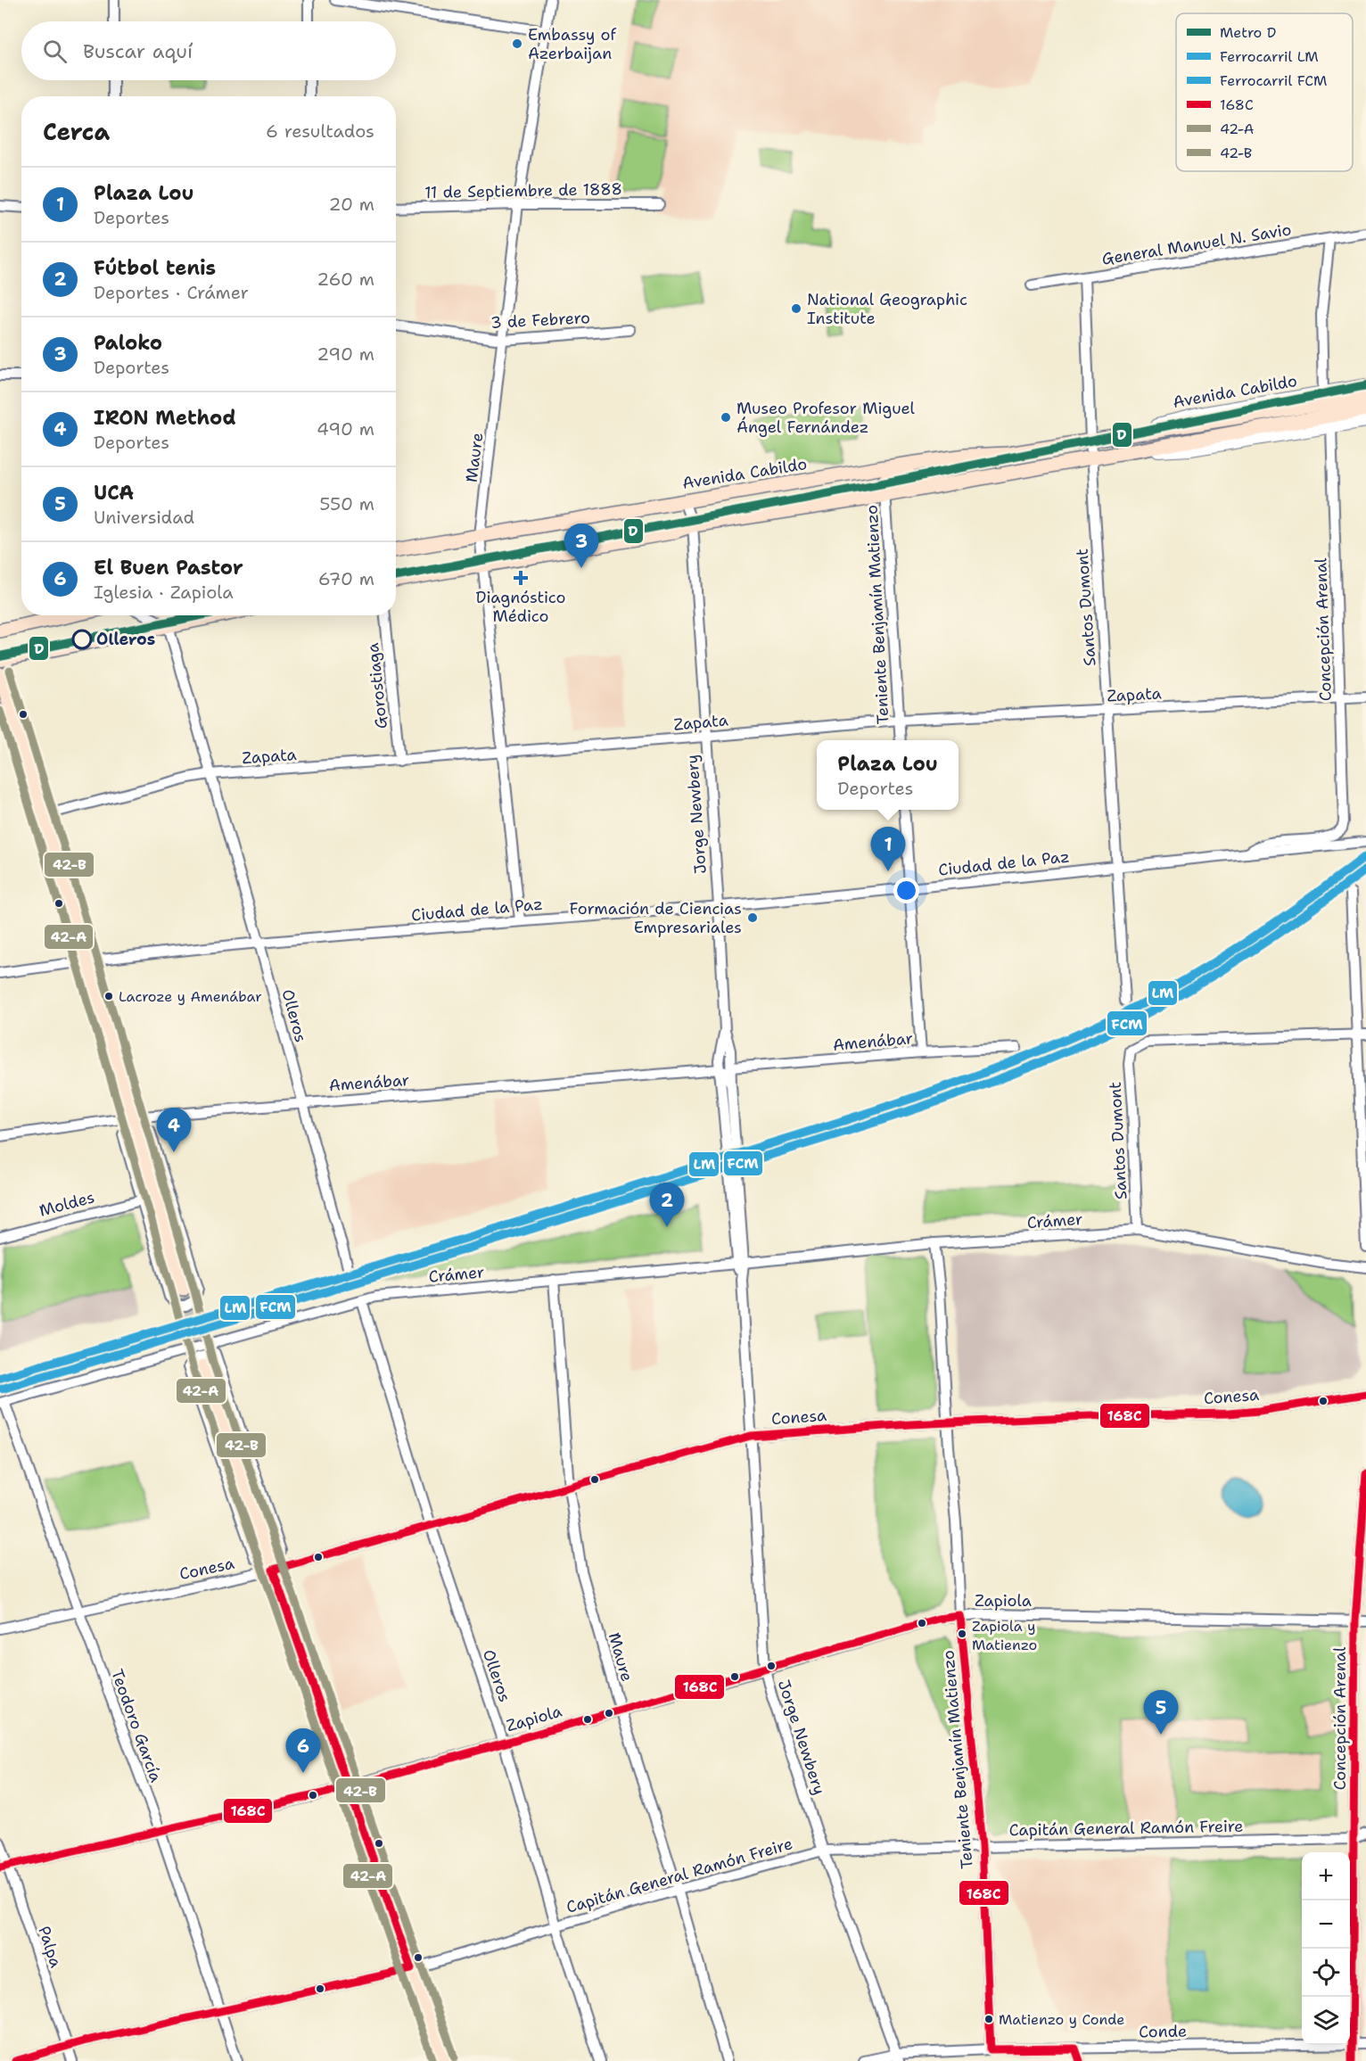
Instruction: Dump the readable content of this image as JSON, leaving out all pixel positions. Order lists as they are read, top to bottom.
{
  "streets": {
    "main road": ["Avenida Cabildo"],
    "street": [
      "11 de Septiembre de 1888",
      "General Manuel N. Savio",
      "3 de Febrero",
      "Maure",
      "Santos Dumont",
      "Teniente Benjamín Matienzo",
      "Concepción Arenal",
      "Gorostiaga",
      "Zapata",
      "Jorge Newbery",
      "Ciudad de la Paz",
      "Olleros",
      "Amenábar",
      "Moldes",
      "Crámer",
      "Conesa",
      "Zapiola",
      "Teodoro García",
      "Capitán General Ramón Freire",
      "Palpa",
      "Conde"
    ]
  },
  "crossings": [
    ["11 de Septiembre de 1888", "Maure"],
    ["General Manuel N. Savio", "Santos Dumont"],
    ["3 de Febrero", "Maure"],
    ["Avenida Cabildo", "Maure"],
    ["Avenida Cabildo", "Santos Dumont"],
    ["Avenida Cabildo", "Jorge Newbery"],
    ["Maure", "Zapata"],
    ["Maure", "Ciudad de la Paz"],
    ["Maure", "Crámer"],
    ["Maure", "Conesa"],
    ["Maure", "Zapiola"],
    ["Maure", "Capitán General Ramón Freire"],
    ["Santos Dumont", "Zapata"],
    ["Santos Dumont", "Ciudad de la Paz"],
    ["Santos Dumont", "Crámer"],
    ["Teniente Benjamín Matienzo", "Zapata"],
    ["Teniente Benjamín Matienzo", "Crámer"],
    ["Teniente Benjamín Matienzo", "Conesa"],
    ["Teniente Benjamín Matienzo", "Zapiola"],
    ["Teniente Benjamín Matienzo", "Capitán General Ramón Freire"],
    ["Teniente Benjamín Matienzo", "Conde"],
    ["Concepción Arenal", "Zapata"],
    ["Concepción Arenal", "Ciudad de la Paz"],
    ["Concepción Arenal", "Zapiola"],
    ["Concepción Arenal", "Capitán General Ramón Freire"],
    ["Concepción Arenal", "Conde"],
    ["Gorostiaga", "Zapata"],
    ["Zapata", "Jorge Newbery"],
    ["Zapata", "Olleros"],
    ["Jorge Newbery", "Ciudad de la Paz"],
    ["Jorge Newbery", "Amenábar"],
    ["Jorge Newbery", "Crámer"],
    ["Jorge Newbery", "Conesa"],
    ["Jorge Newbery", "Zapiola"],
    ["Jorge Newbery", "Capitán General Ramón Freire"],
    ["Jorge Newbery", "Conde"],
    ["Ciudad de la Paz", "Olleros"],
    ["Olleros", "Amenábar"],
    ["Olleros", "Crámer"],
    ["Olleros", "Conesa"],
    ["Olleros", "Zapiola"],
    ["Olleros", "Capitán General Ramón Freire"],
    ["Crámer", "Teodoro García"],
    ["Conesa", "Teodoro García"],
    ["Zapiola", "Teodoro García"],
    ["Zapiola", "Palpa"],
    ["Teodoro García", "Capitán General Ramón Freire"],
    ["Capitán General Ramón Freire", "Palpa"]
  ],
  "places": {
    "other": [
      "Embassy of Azerbaijan",
      "National Geographic Institute",
      "Museo Profesor Miguel Ángel Fernández",
      "Olleros",
      "Formación de Ciencias Empresariales",
      "Lacroze y Amenábar",
      "Zapiola y Matienzo",
      "Matienzo y Conde"
    ],
    "health": ["Diagnóstico Médico"]
  },
  "lines": [
    "metro line D",
    "transit line 42-B",
    "transit line 42-A",
    "rail line LM",
    "rail line FCM",
    "transit line 168C"
  ],
  "legend": [
    "Metro D",
    "Ferrocarril LM",
    "Ferrocarril FCM",
    "168C",
    "42-A",
    "42-B"
  ],
  "page": {
    "search": "Buscar aquí",
    "heading": ["Cerca", "6 resultados"],
    "list": [
      {
        "mark": "1",
        "name": "Plaza Lou",
        "note": "Deportes",
        "value": "20 m"
      },
      {
        "mark": "2",
        "name": "Fútbol tenis",
        "note": "Deportes · Crámer",
        "value": "260 m"
      },
      {
        "mark": "3",
        "name": "Paloko",
        "note": "Deportes",
        "value": "290 m"
      },
      {
        "mark": "4",
        "name": "IRON Method",
        "note": "Deportes",
        "value": "490 m"
      },
      {
        "mark": "5",
        "name": "UCA",
        "note": "Universidad",
        "value": "550 m"
      },
      {
        "mark": "6",
        "name": "El Buen Pastor",
        "note": "Iglesia · Zapiola",
        "value": "670 m"
      }
    ],
    "pins": [
      "3",
      "1",
      "4",
      "2",
      "5",
      "6"
    ],
    "popup": ["Plaza Lou", "Deportes"],
    "map_buttons": ["+", "−"]
  }
}
